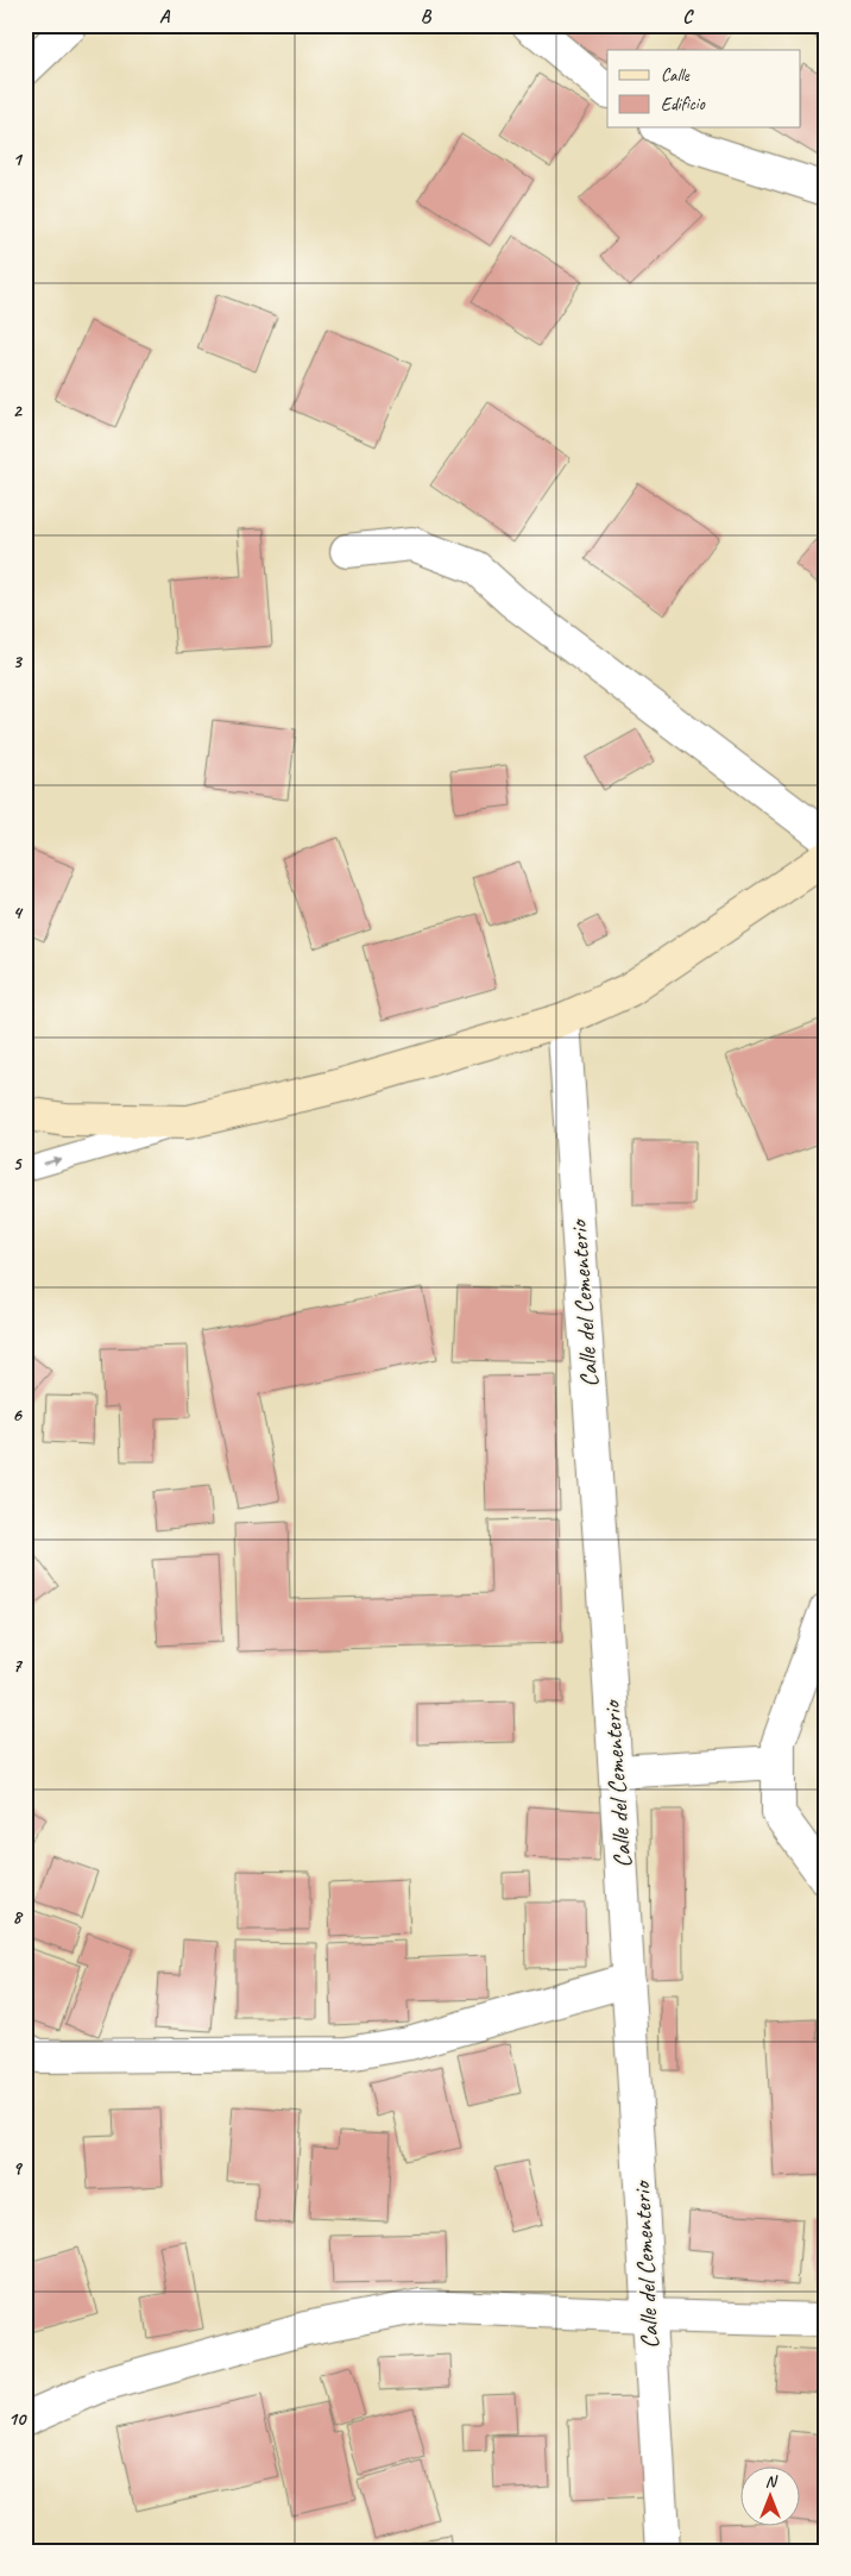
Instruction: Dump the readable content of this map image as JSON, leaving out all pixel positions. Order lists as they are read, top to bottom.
{
  "streets": {
    "street": ["Calle del Cementerio"]
  },
  "legend": ["Calle", "Edificio"],
  "north": "top",
  "grid": {
    "columns": ["A", "B", "C"],
    "rows": [
      "1",
      "2",
      "3",
      "4",
      "5",
      "6",
      "7",
      "8",
      "9",
      "10"
    ]
  }
}
